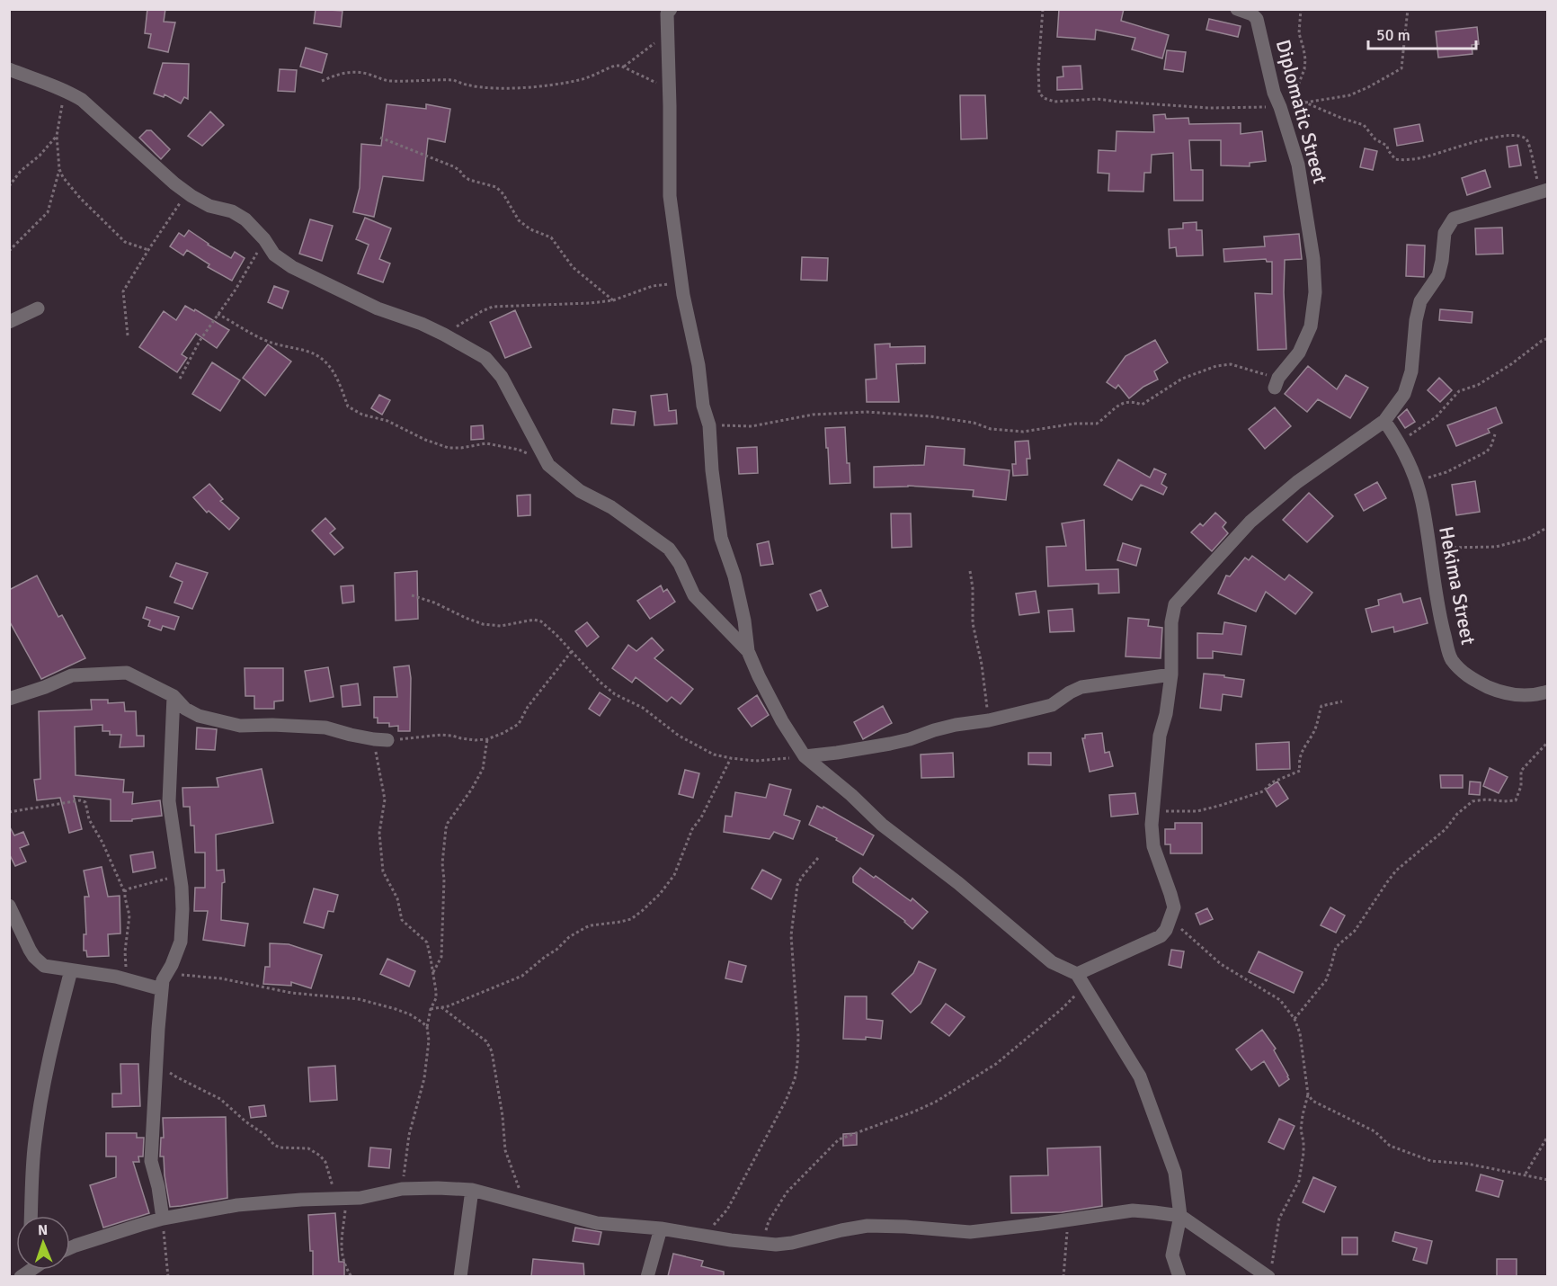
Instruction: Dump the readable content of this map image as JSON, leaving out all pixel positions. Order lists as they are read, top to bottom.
{
  "streets": {
    "street": ["Diplomatic Street", "Hekima Street"]
  },
  "scale_bar": "50 m",
  "north": "top"
}
